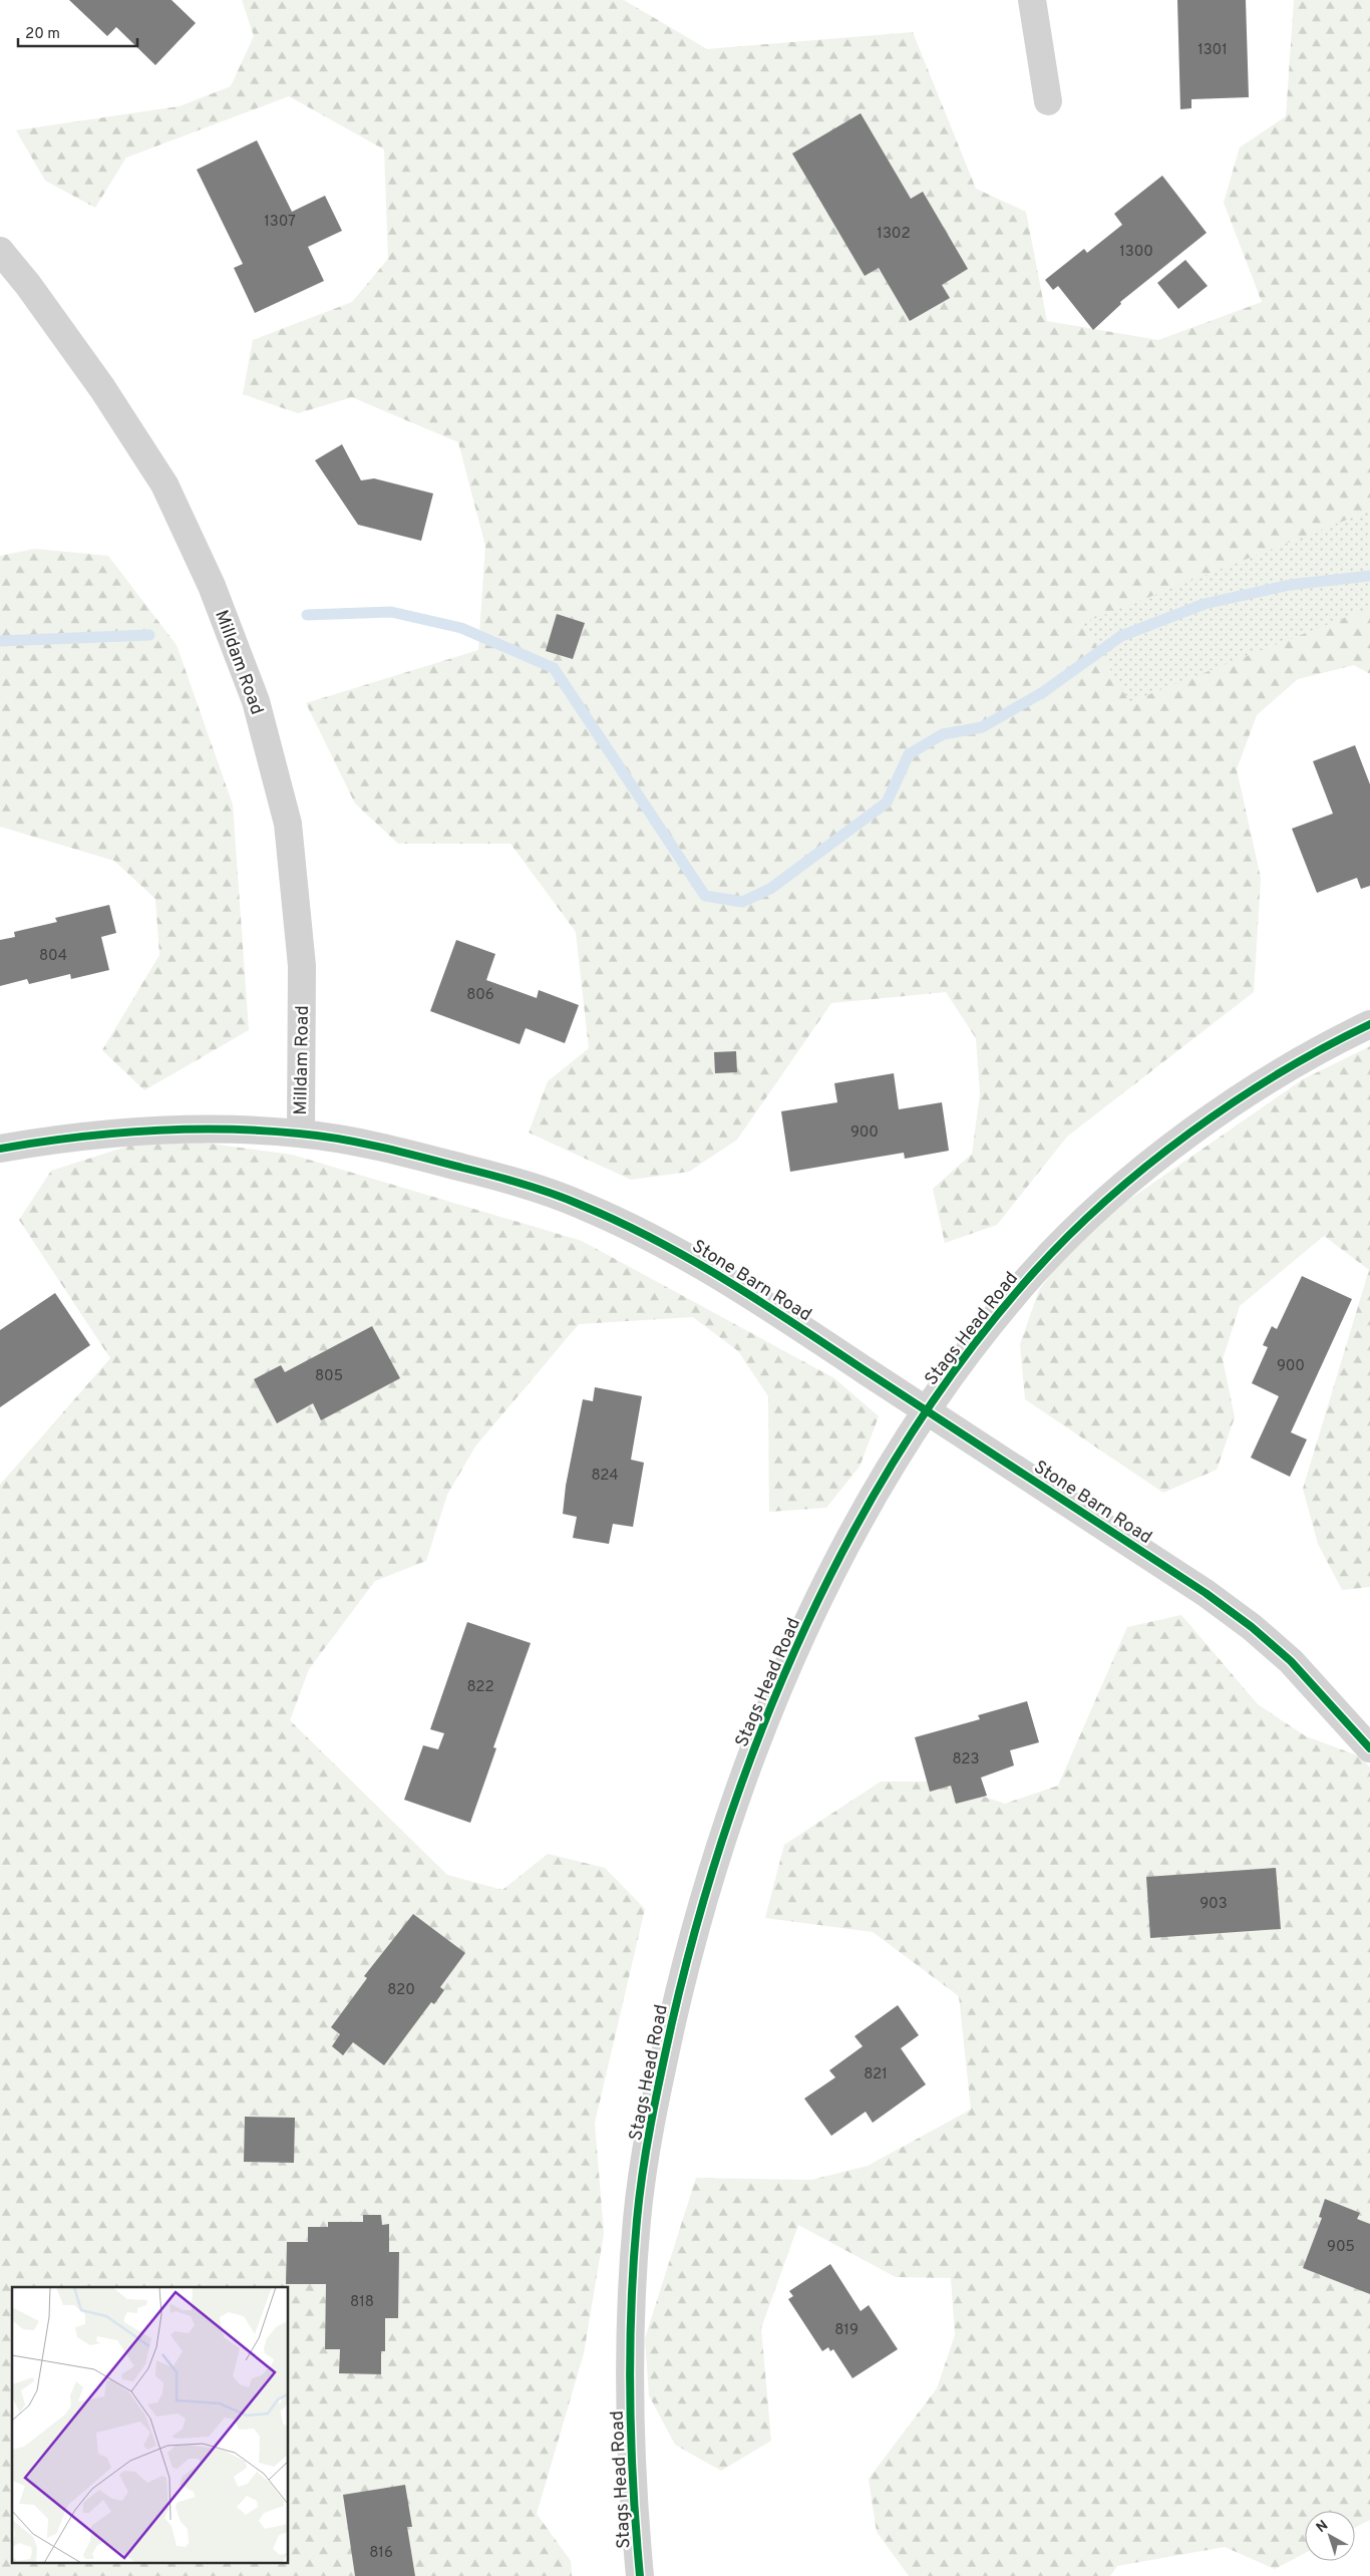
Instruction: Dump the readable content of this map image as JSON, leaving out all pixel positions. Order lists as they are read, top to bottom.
{
  "streets": {
    "street": ["Milldam Road", "Stone Barn Road", "Stags Head Road"]
  },
  "crossings": [
    ["Milldam Road", "Stone Barn Road"],
    ["Stone Barn Road", "Stags Head Road"]
  ],
  "house_numbers": [
    "1301",
    "1307",
    "1302",
    "1300",
    "804",
    "806",
    "900",
    "900",
    "805",
    "824",
    "822",
    "823",
    "903",
    "820",
    "821",
    "905",
    "818",
    "819",
    "816"
  ],
  "scale_bar": "20 m",
  "north": "top left"
}
